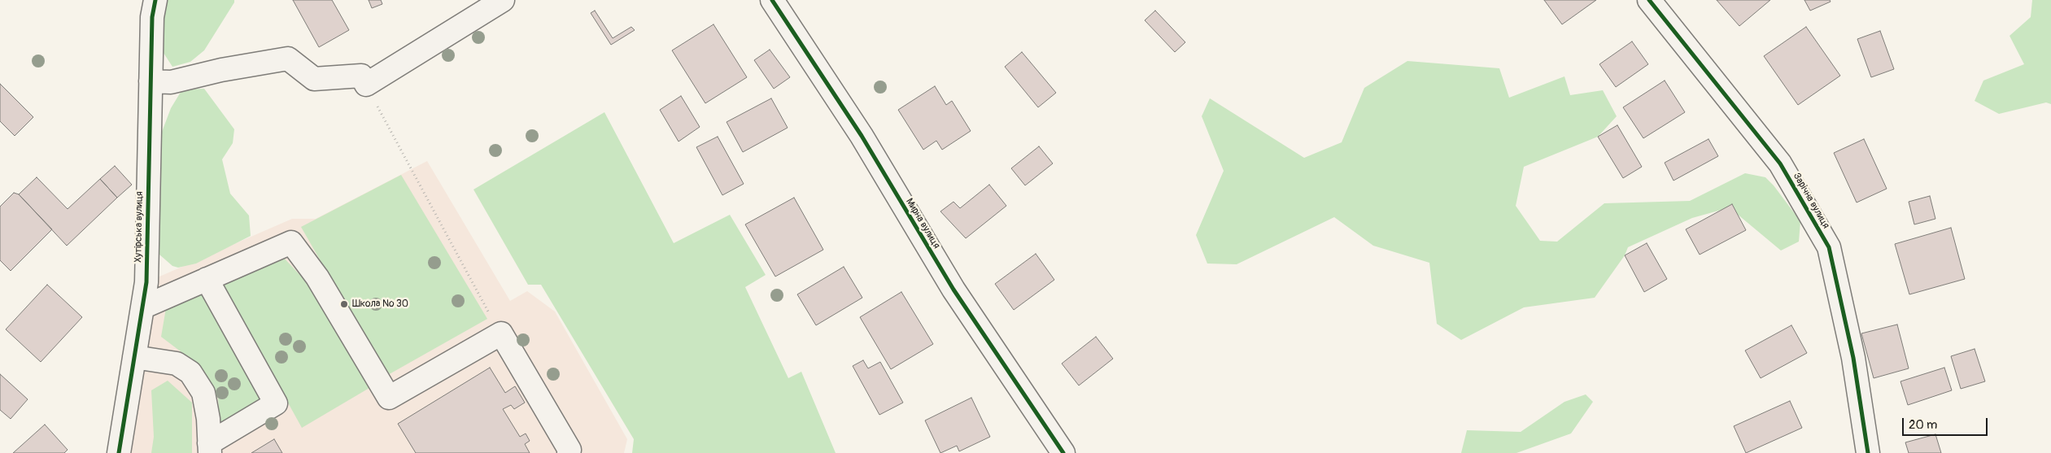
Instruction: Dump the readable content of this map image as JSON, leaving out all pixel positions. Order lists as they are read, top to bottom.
{
  "streets": {
    "street": ["Зарічна вулиця", "Мирна вулиця", "Хутірська вулиця"]
  },
  "places": ["Школа № 30"],
  "scale_bar": "20 m"
}
